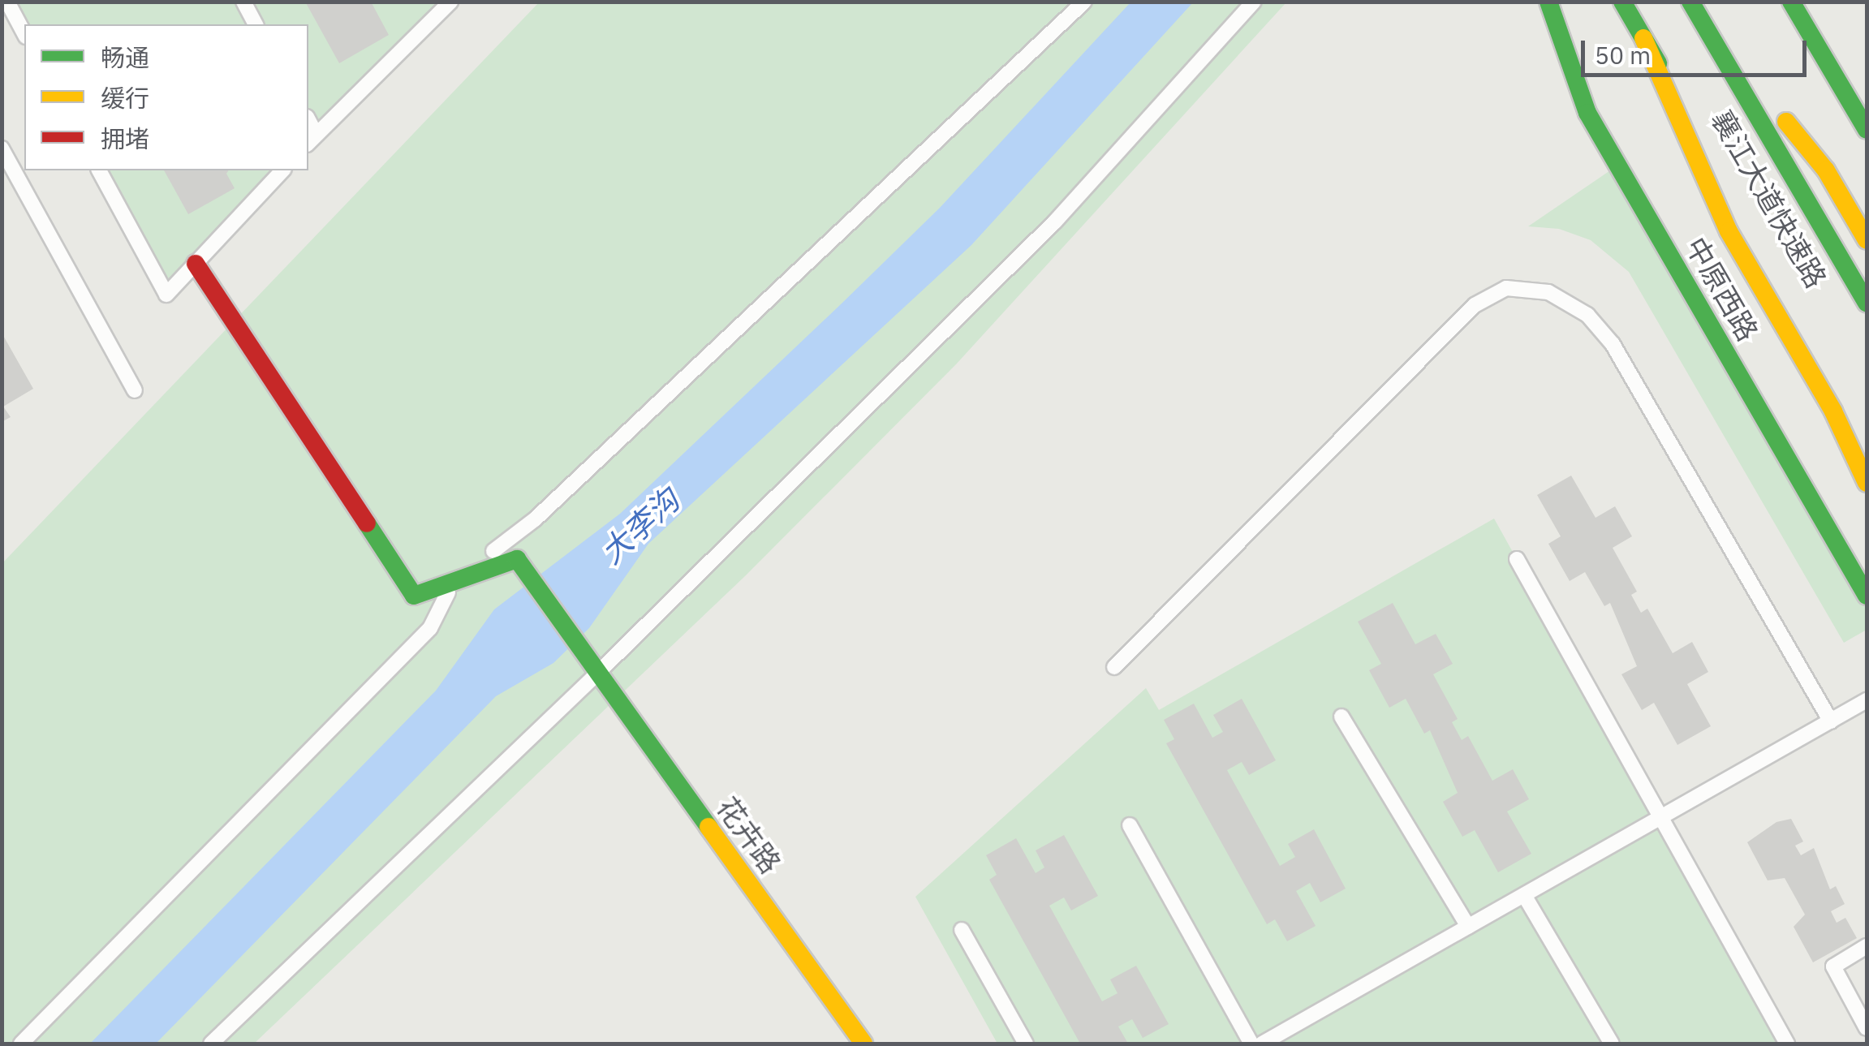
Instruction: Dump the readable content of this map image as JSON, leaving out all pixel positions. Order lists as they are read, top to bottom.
{
  "streets": {
    "main road": ["襄江大道快速路", "中原西路", "花卉路"]
  },
  "water": ["大李沟"],
  "legend": ["畅通", "缓行", "拥堵"],
  "scale_bar": "50 m"
}
